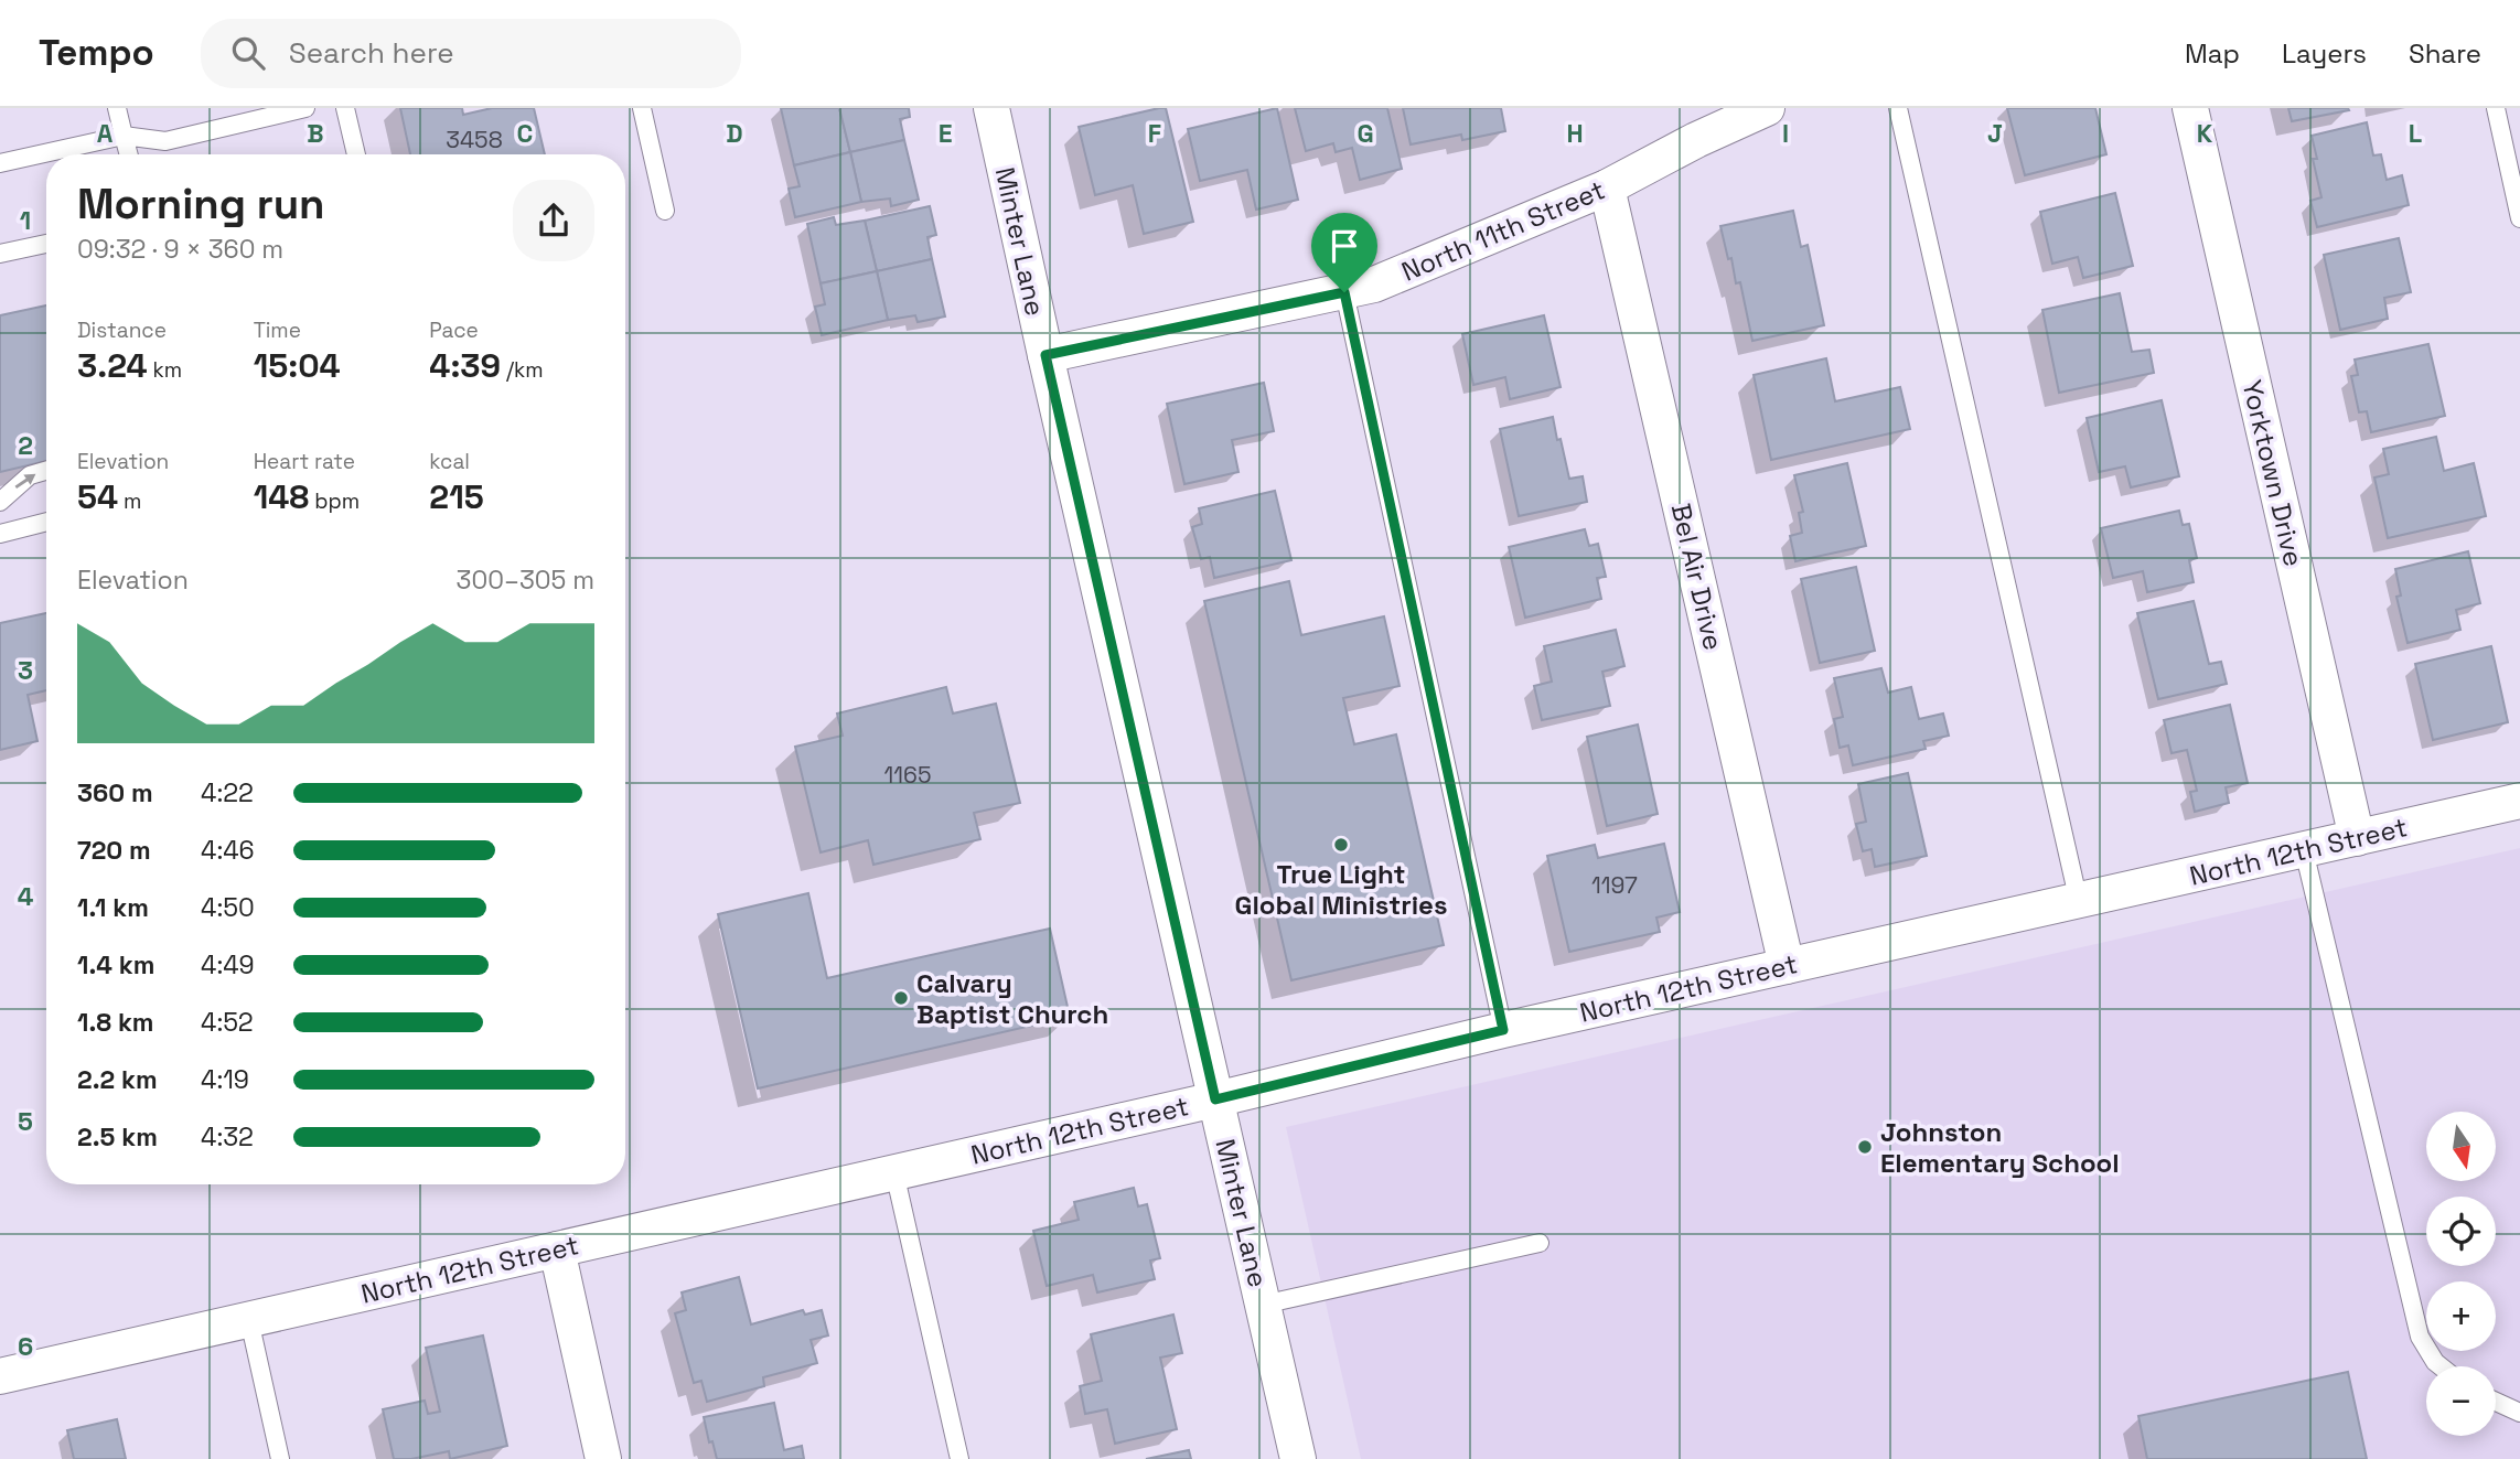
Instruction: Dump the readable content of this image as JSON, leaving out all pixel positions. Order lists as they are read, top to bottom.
{
  "streets": {
    "street": [
      "North 11th Street",
      "Minter Lane",
      "Yorktown Drive",
      "Bel Air Drive",
      "North 12th Street"
    ]
  },
  "crossings": [
    ["North 11th Street", "Minter Lane"],
    ["North 11th Street", "Bel Air Drive"],
    ["Minter Lane", "North 12th Street"],
    ["Yorktown Drive", "North 12th Street"],
    ["Bel Air Drive", "North 12th Street"]
  ],
  "places": ["True Light Global Ministries", "Calvary Baptist Church", "Johnston Elementary School"],
  "house_numbers": ["3458", "1165", "1197"],
  "north": "bottom",
  "page": {
    "header": "Tempo",
    "search": "Search here",
    "nav": ["Map", "Layers", "Share"],
    "heading": ["Morning run", "09:32 · 9 × 360 m"],
    "stats": [
      ["Distance", "3.24 km"],
      ["Time", "15:04"],
      ["Pace", "4:39 /km"],
      ["Elevation", "54 m"],
      ["Heart rate", "148 bpm"],
      ["kcal", "215"]
    ],
    "chart": ["Elevation", "300–305 m"],
    "list": [
      {
        "name": "360 m",
        "note": "4:22"
      },
      {
        "name": "720 m",
        "note": "4:46"
      },
      {
        "name": "1.1 km",
        "note": "4:50"
      },
      {
        "name": "1.4 km",
        "note": "4:49"
      },
      {
        "name": "1.8 km",
        "note": "4:52"
      },
      {
        "name": "2.2 km",
        "note": "4:19"
      },
      {
        "name": "2.5 km",
        "note": "4:32"
      }
    ],
    "map_buttons": ["+", "−"]
  },
  "grid": {
    "columns": [
      "A",
      "B",
      "C",
      "D",
      "E",
      "F",
      "G",
      "H",
      "I",
      "J",
      "K",
      "L"
    ],
    "rows": [
      "1",
      "2",
      "3",
      "4",
      "5",
      "6"
    ]
  }
}
